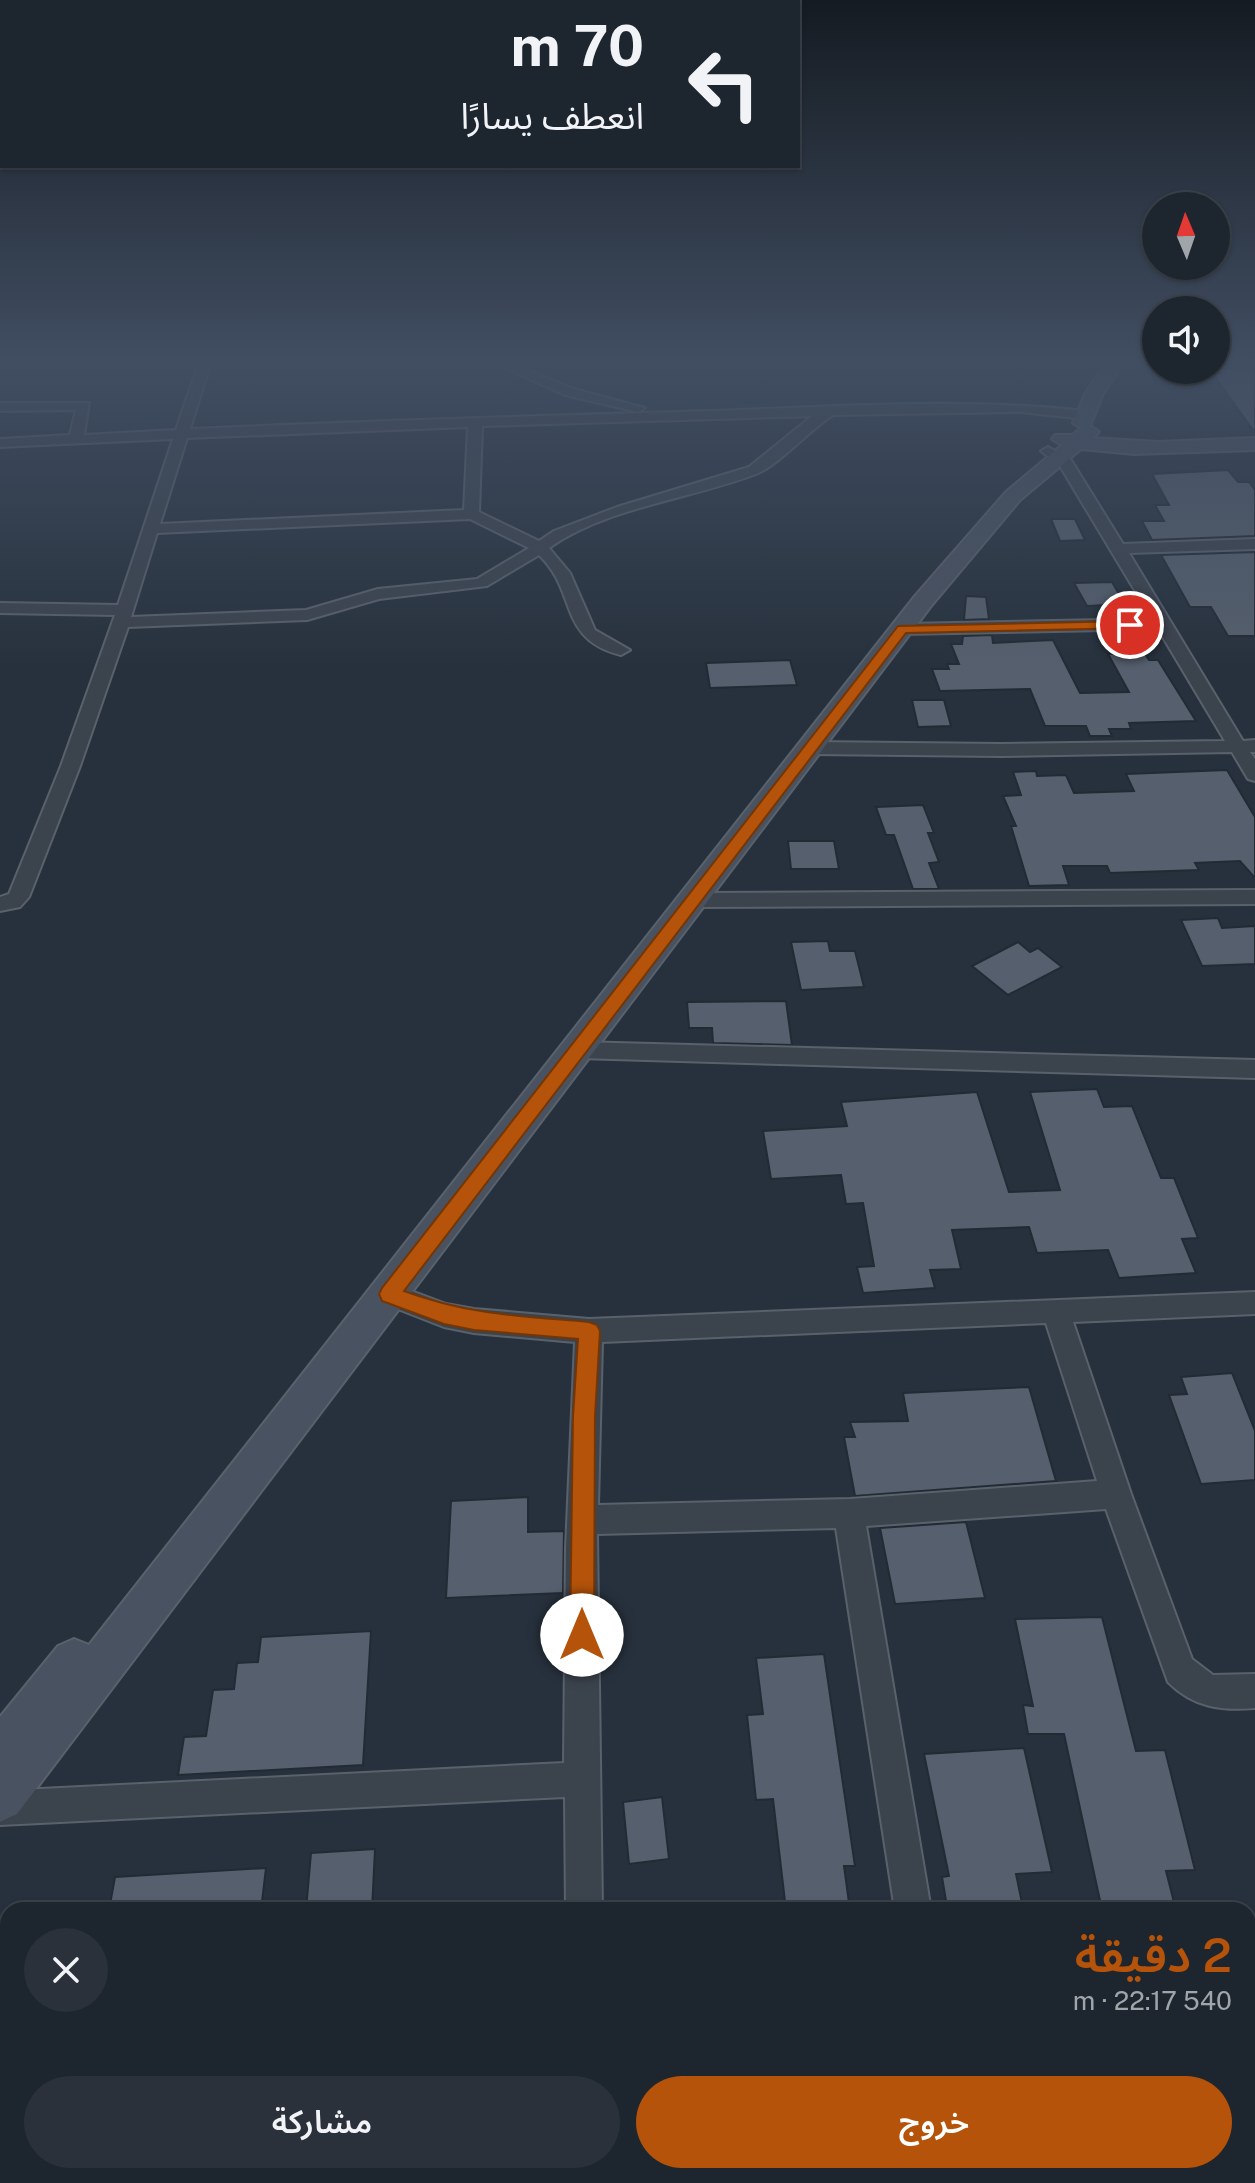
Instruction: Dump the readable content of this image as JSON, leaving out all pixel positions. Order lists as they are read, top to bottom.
{
  "north": "top",
  "page": {
    "turn": ["70 m", "انعطف يسارًا"],
    "heading": ["2 دقيقة", "540 m · 22:17"],
    "buttons": ["خروج", "مشاركة"]
  }
}
